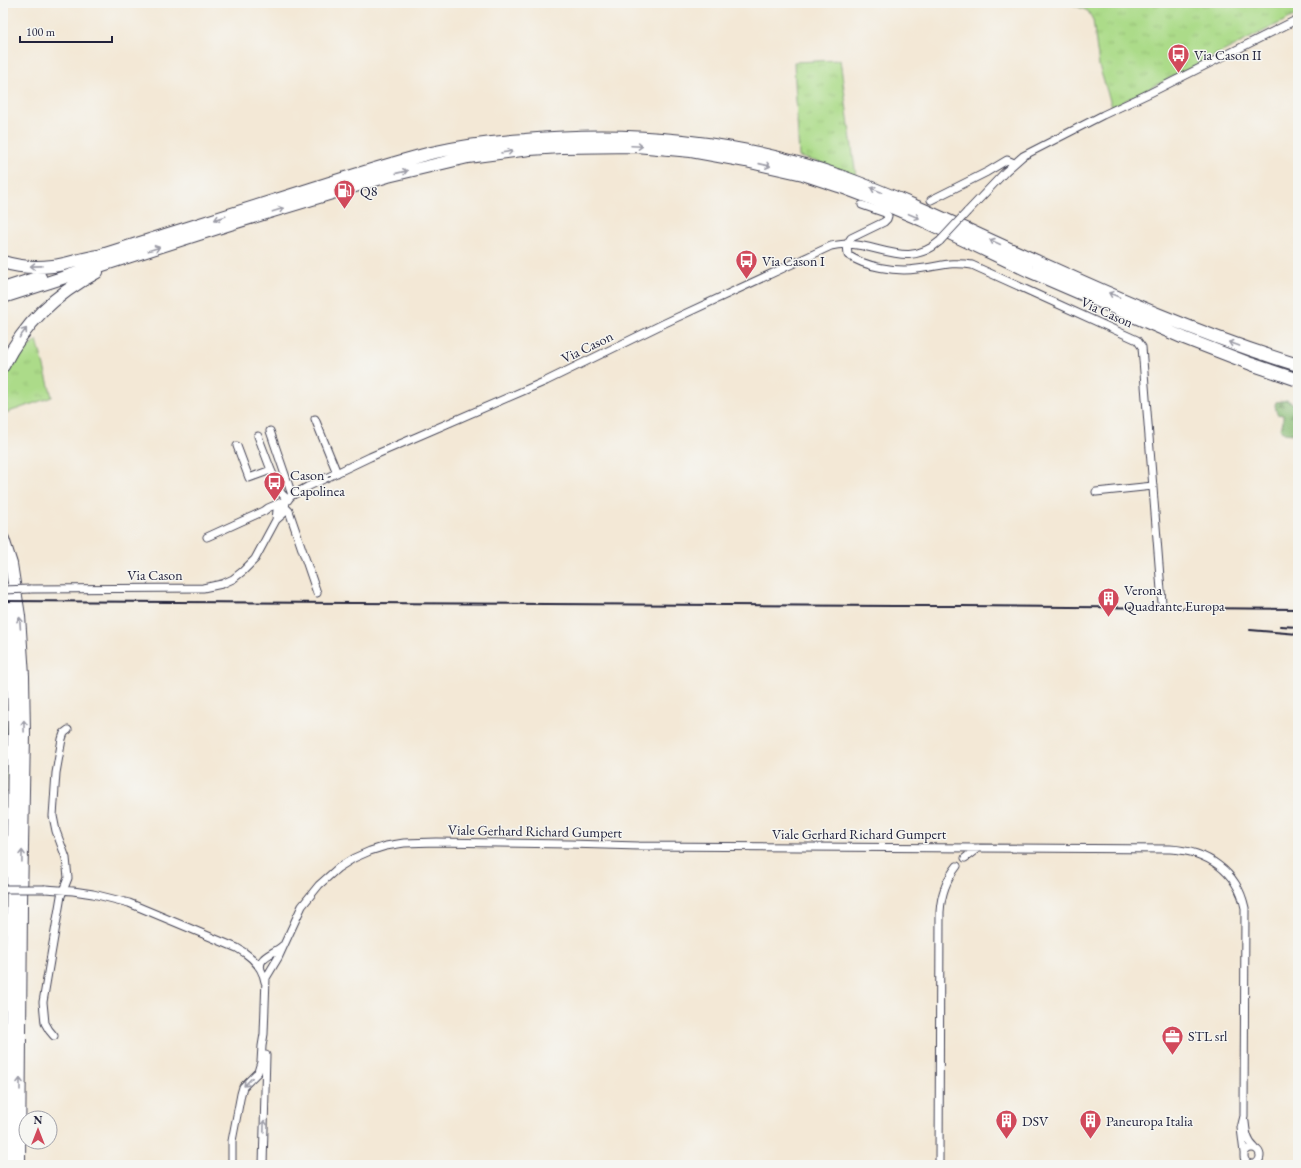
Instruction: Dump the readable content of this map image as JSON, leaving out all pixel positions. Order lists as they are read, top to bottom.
{
  "streets": {
    "street": ["Via Cason", "Viale Gerhard Richard Gumpert"]
  },
  "places": {
    "bus stop": ["Via Cason II", "Via Cason I", "Cason - Capolinea"],
    "fuel station": ["Q8"],
    "building": ["Verona Quadrante Europa", "DSV", "Paneuropa Italia"],
    "office": ["STL srl"]
  },
  "scale_bar": "100 m",
  "north": "top"
}
